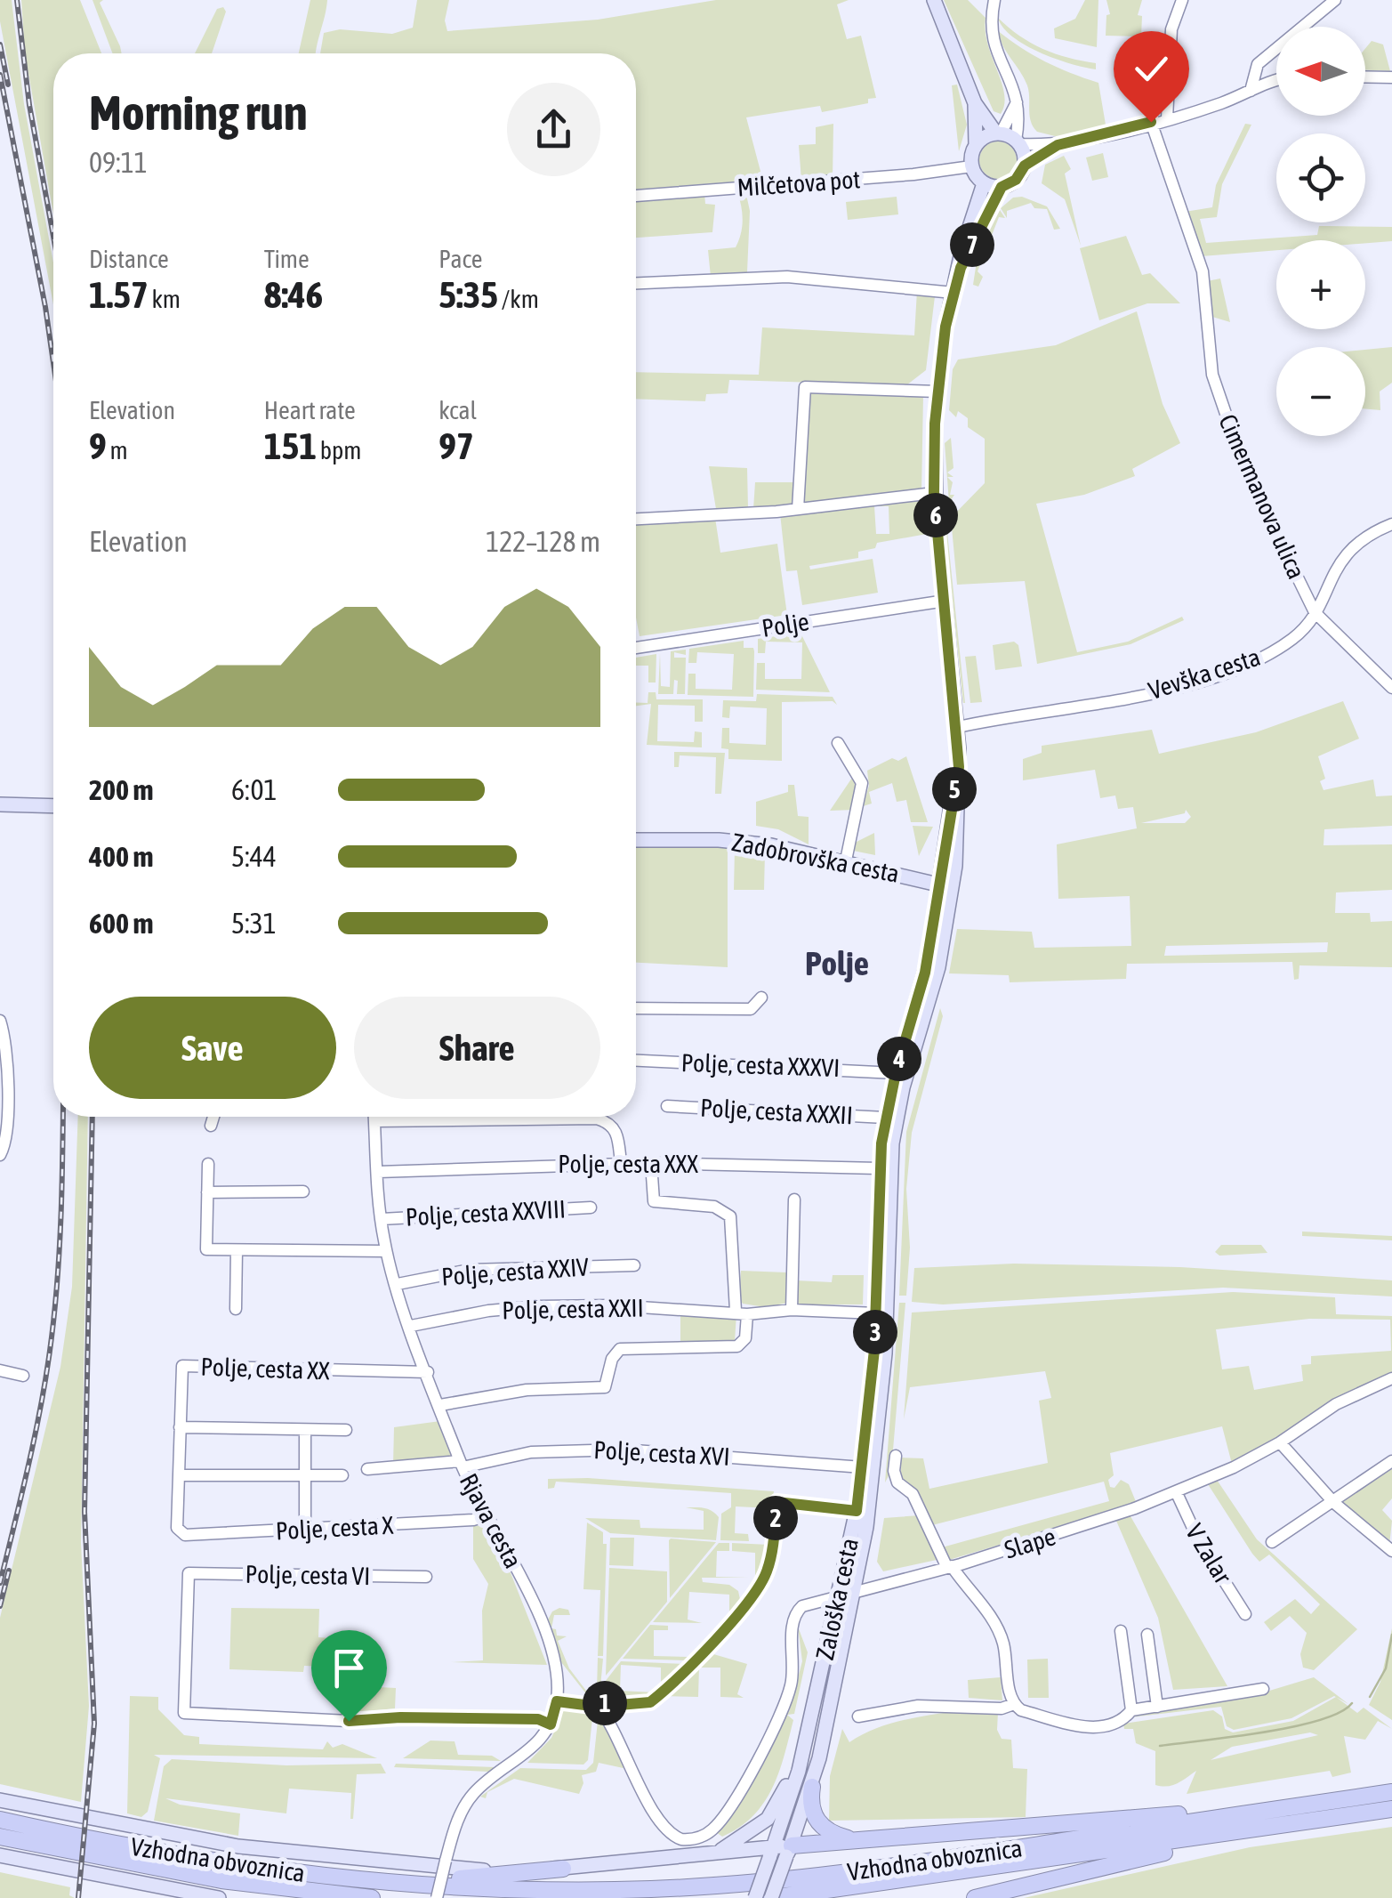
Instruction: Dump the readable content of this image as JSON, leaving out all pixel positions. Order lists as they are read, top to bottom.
{
  "streets": {
    "highway": ["Vzhodna obvoznica"],
    "main road": ["Zadobrovška cesta", "Zaloška cesta"],
    "street": [
      "Milčetova pot",
      "Cimermanova ulica",
      "Polje",
      "Vevška cesta",
      "Polje, cesta XXXVI",
      "Polje, cesta XXXII",
      "Polje, cesta XXX",
      "Polje, cesta XXVIII",
      "Polje, cesta XXIV",
      "Polje, cesta XXII",
      "Polje, cesta XX",
      "Polje, cesta XVI",
      "Rjava cesta",
      "Polje, cesta X",
      "Slape",
      "V Zalar",
      "Polje, cesta VI"
    ]
  },
  "crossings": [
    ["Milčetova pot", "Zaloška cesta"],
    ["Cimermanova ulica", "Vevška cesta"],
    ["Polje", "Zaloška cesta"],
    ["Vevška cesta", "Zaloška cesta"],
    ["Zadobrovška cesta", "Zaloška cesta"],
    ["Polje, cesta XXXVI", "Zaloška cesta"],
    ["Polje, cesta XXXII", "Zaloška cesta"],
    ["Polje, cesta XXX", "Rjava cesta"],
    ["Polje, cesta XXX", "Zaloška cesta"],
    ["Polje, cesta XXVIII", "Rjava cesta"],
    ["Polje, cesta XXIV", "Rjava cesta"],
    ["Polje, cesta XXII", "Rjava cesta"],
    ["Polje, cesta XXII", "Zaloška cesta"],
    ["Polje, cesta XX", "Rjava cesta"],
    ["Polje, cesta XVI", "Rjava cesta"],
    ["Polje, cesta XVI", "Zaloška cesta"],
    ["Rjava cesta", "Polje, cesta X"],
    ["Rjava cesta", "Polje, cesta VI"],
    ["Slape", "V Zalar"],
    ["Slape", "Zaloška cesta"],
    ["Zaloška cesta", "Vzhodna obvoznica"]
  ],
  "districts": ["Polje"],
  "north": "left",
  "page": {
    "map_buttons": ["+", "−"],
    "heading": ["Morning run", "09:11"],
    "stats": [
      ["Distance", "1.57 km"],
      ["Time", "8:46"],
      ["Pace", "5:35 /km"],
      ["Elevation", "9 m"],
      ["Heart rate", "151 bpm"],
      ["kcal", "97"]
    ],
    "pins": [
      "7",
      "6",
      "5",
      "4",
      "3",
      "2",
      "1"
    ],
    "chart": ["Elevation", "122–128 m"],
    "list": [
      {
        "name": "200 m",
        "note": "6:01"
      },
      {
        "name": "400 m",
        "note": "5:44"
      },
      {
        "name": "600 m",
        "note": "5:31"
      }
    ],
    "buttons": ["Save", "Share"]
  }
}
